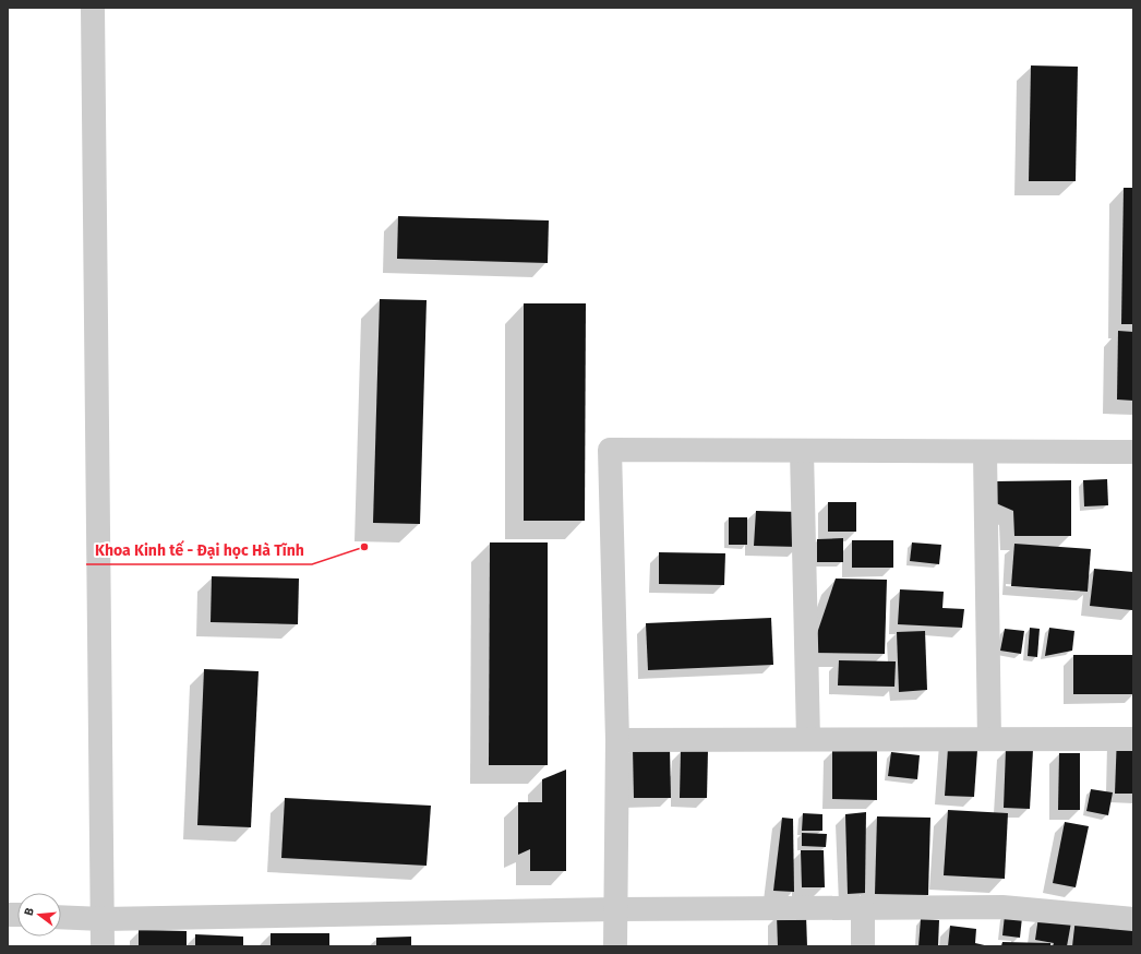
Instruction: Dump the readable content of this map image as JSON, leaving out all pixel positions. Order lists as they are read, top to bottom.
{
  "places": ["Khoa Kinh tế - Đại học Hà Tĩnh"],
  "north": "left"
}
